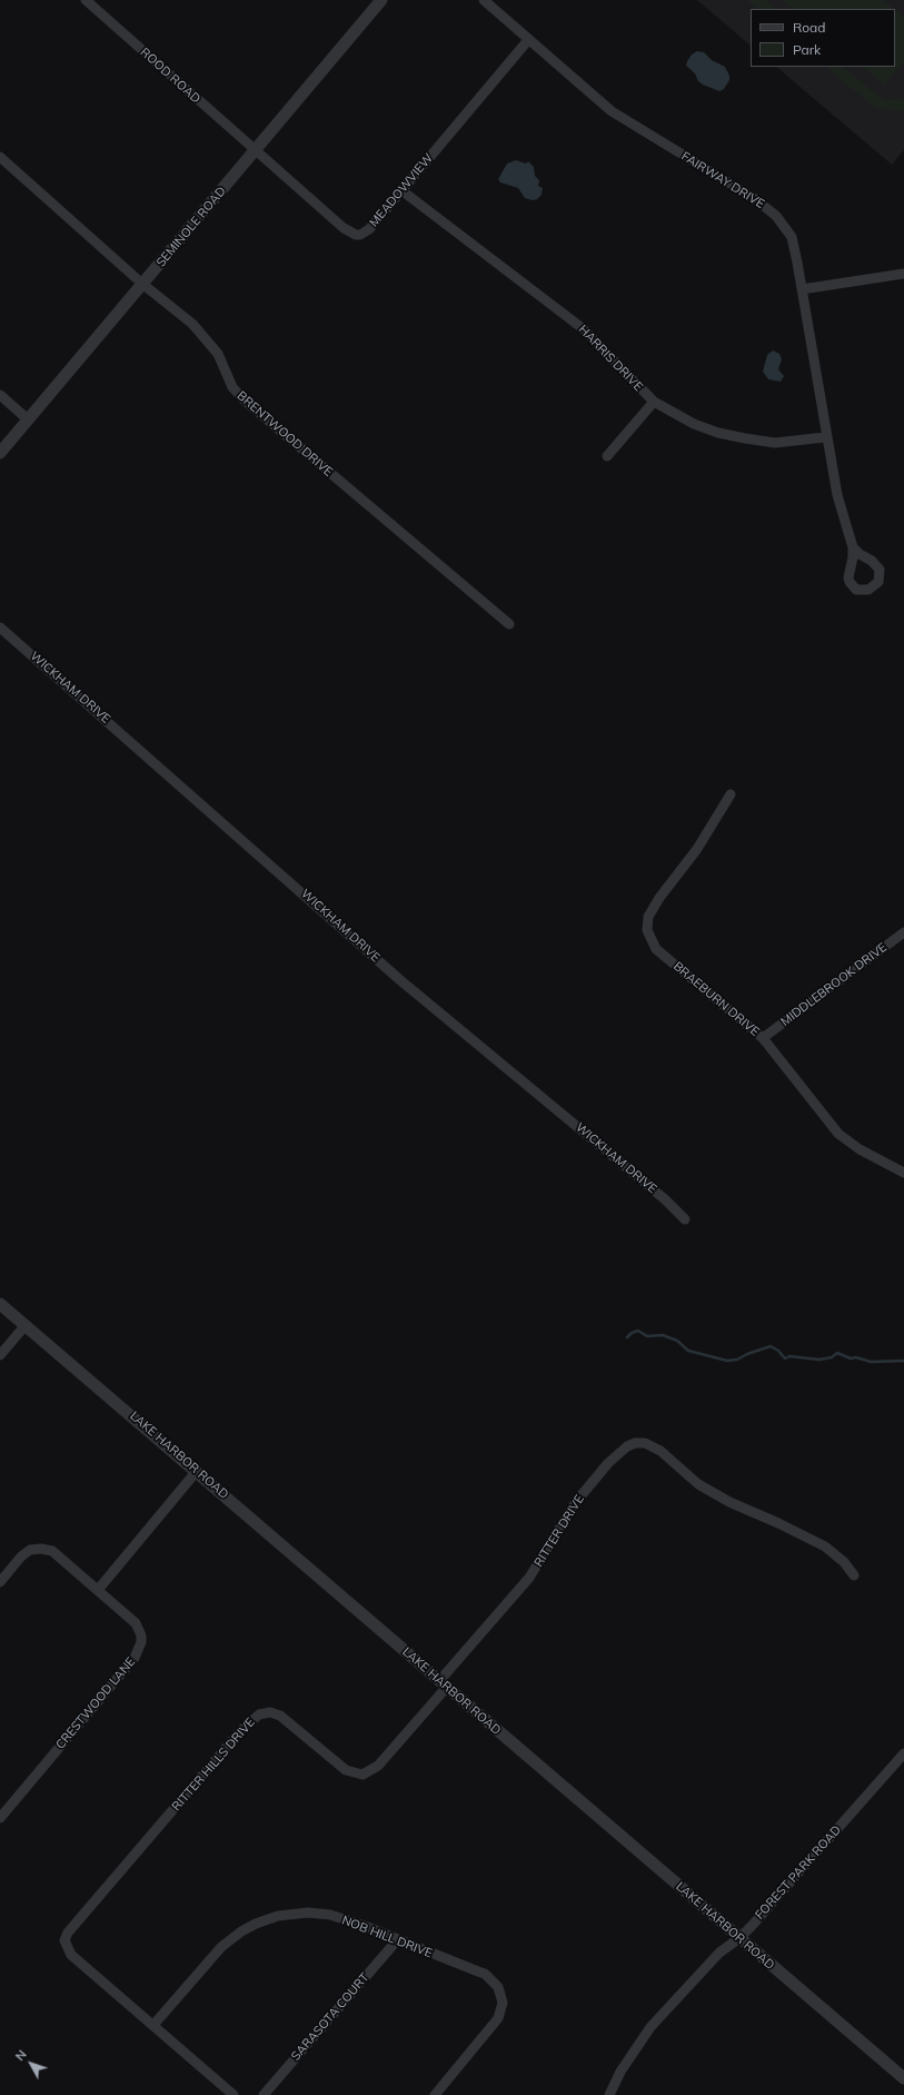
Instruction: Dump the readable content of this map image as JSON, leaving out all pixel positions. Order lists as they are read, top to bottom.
{
  "streets": {
    "street": [
      "ROOD ROAD",
      "FAIRWAY DRIVE",
      "MEADOWVIEW",
      "SEMINOLE ROAD",
      "HARRIS DRIVE",
      "BRENTWOOD DRIVE",
      "WICKHAM DRIVE",
      "MIDDLEBROOK DRIVE",
      "BRAEBURN DRIVE",
      "LAKE HARBOR ROAD",
      "RITTER DRIVE",
      "CRESTWOOD LANE",
      "RITTER HILLS DRIVE",
      "FOREST PARK ROAD",
      "NOB HILL DRIVE",
      "SARASOTA COURT"
    ]
  },
  "crossings": [
    ["ROOD ROAD", "MEADOWVIEW"],
    ["ROOD ROAD", "SEMINOLE ROAD"],
    ["FAIRWAY DRIVE", "MEADOWVIEW"],
    ["FAIRWAY DRIVE", "HARRIS DRIVE"],
    ["MEADOWVIEW", "SEMINOLE ROAD"],
    ["MEADOWVIEW", "HARRIS DRIVE"],
    ["SEMINOLE ROAD", "BRENTWOOD DRIVE"],
    ["MIDDLEBROOK DRIVE", "BRAEBURN DRIVE"],
    ["LAKE HARBOR ROAD", "RITTER DRIVE"],
    ["LAKE HARBOR ROAD", "RITTER HILLS DRIVE"],
    ["LAKE HARBOR ROAD", "FOREST PARK ROAD"],
    ["RITTER DRIVE", "RITTER HILLS DRIVE"],
    ["RITTER HILLS DRIVE", "NOB HILL DRIVE"],
    ["NOB HILL DRIVE", "SARASOTA COURT"]
  ],
  "legend": ["Road", "Park"],
  "north": "top left"
}
